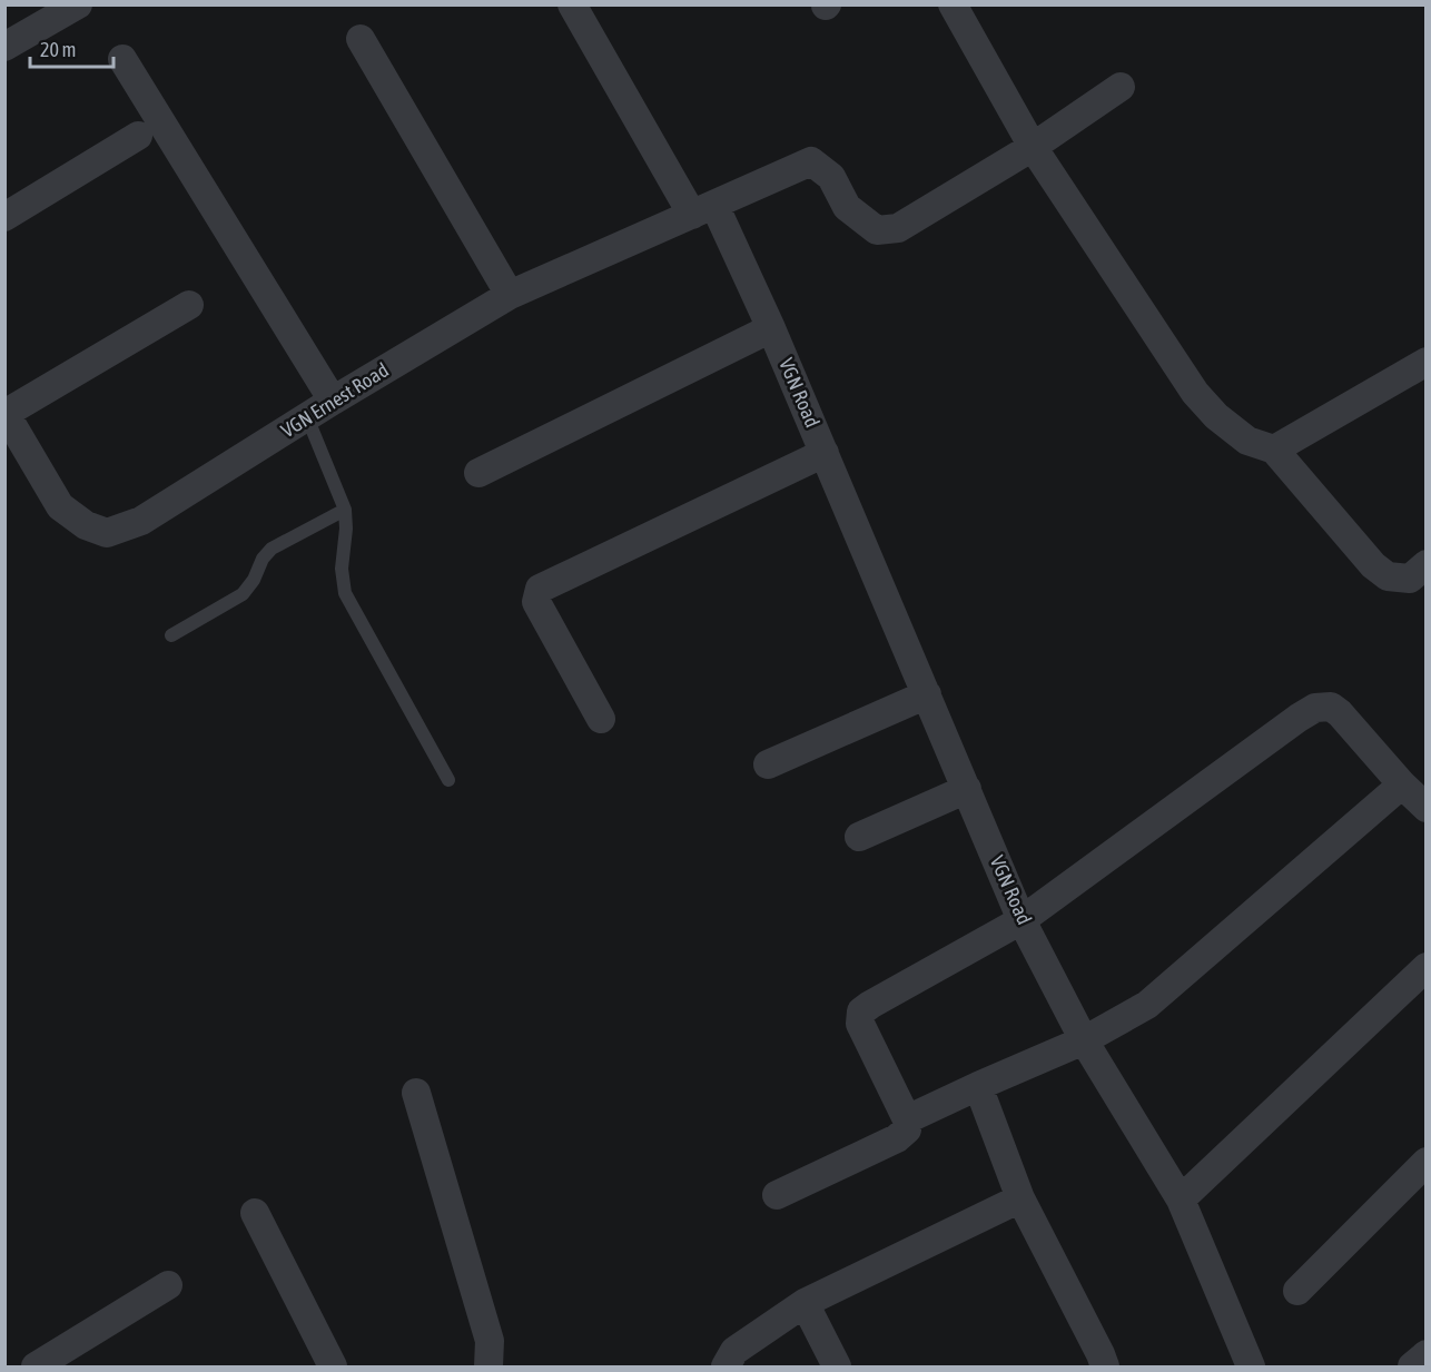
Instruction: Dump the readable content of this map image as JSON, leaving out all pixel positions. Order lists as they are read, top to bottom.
{
  "streets": {
    "street": ["VGN Road", "VGN Ernest Road"]
  },
  "crossings": [
    ["VGN Road", "VGN Ernest Road"]
  ],
  "scale_bar": "20 m"
}
